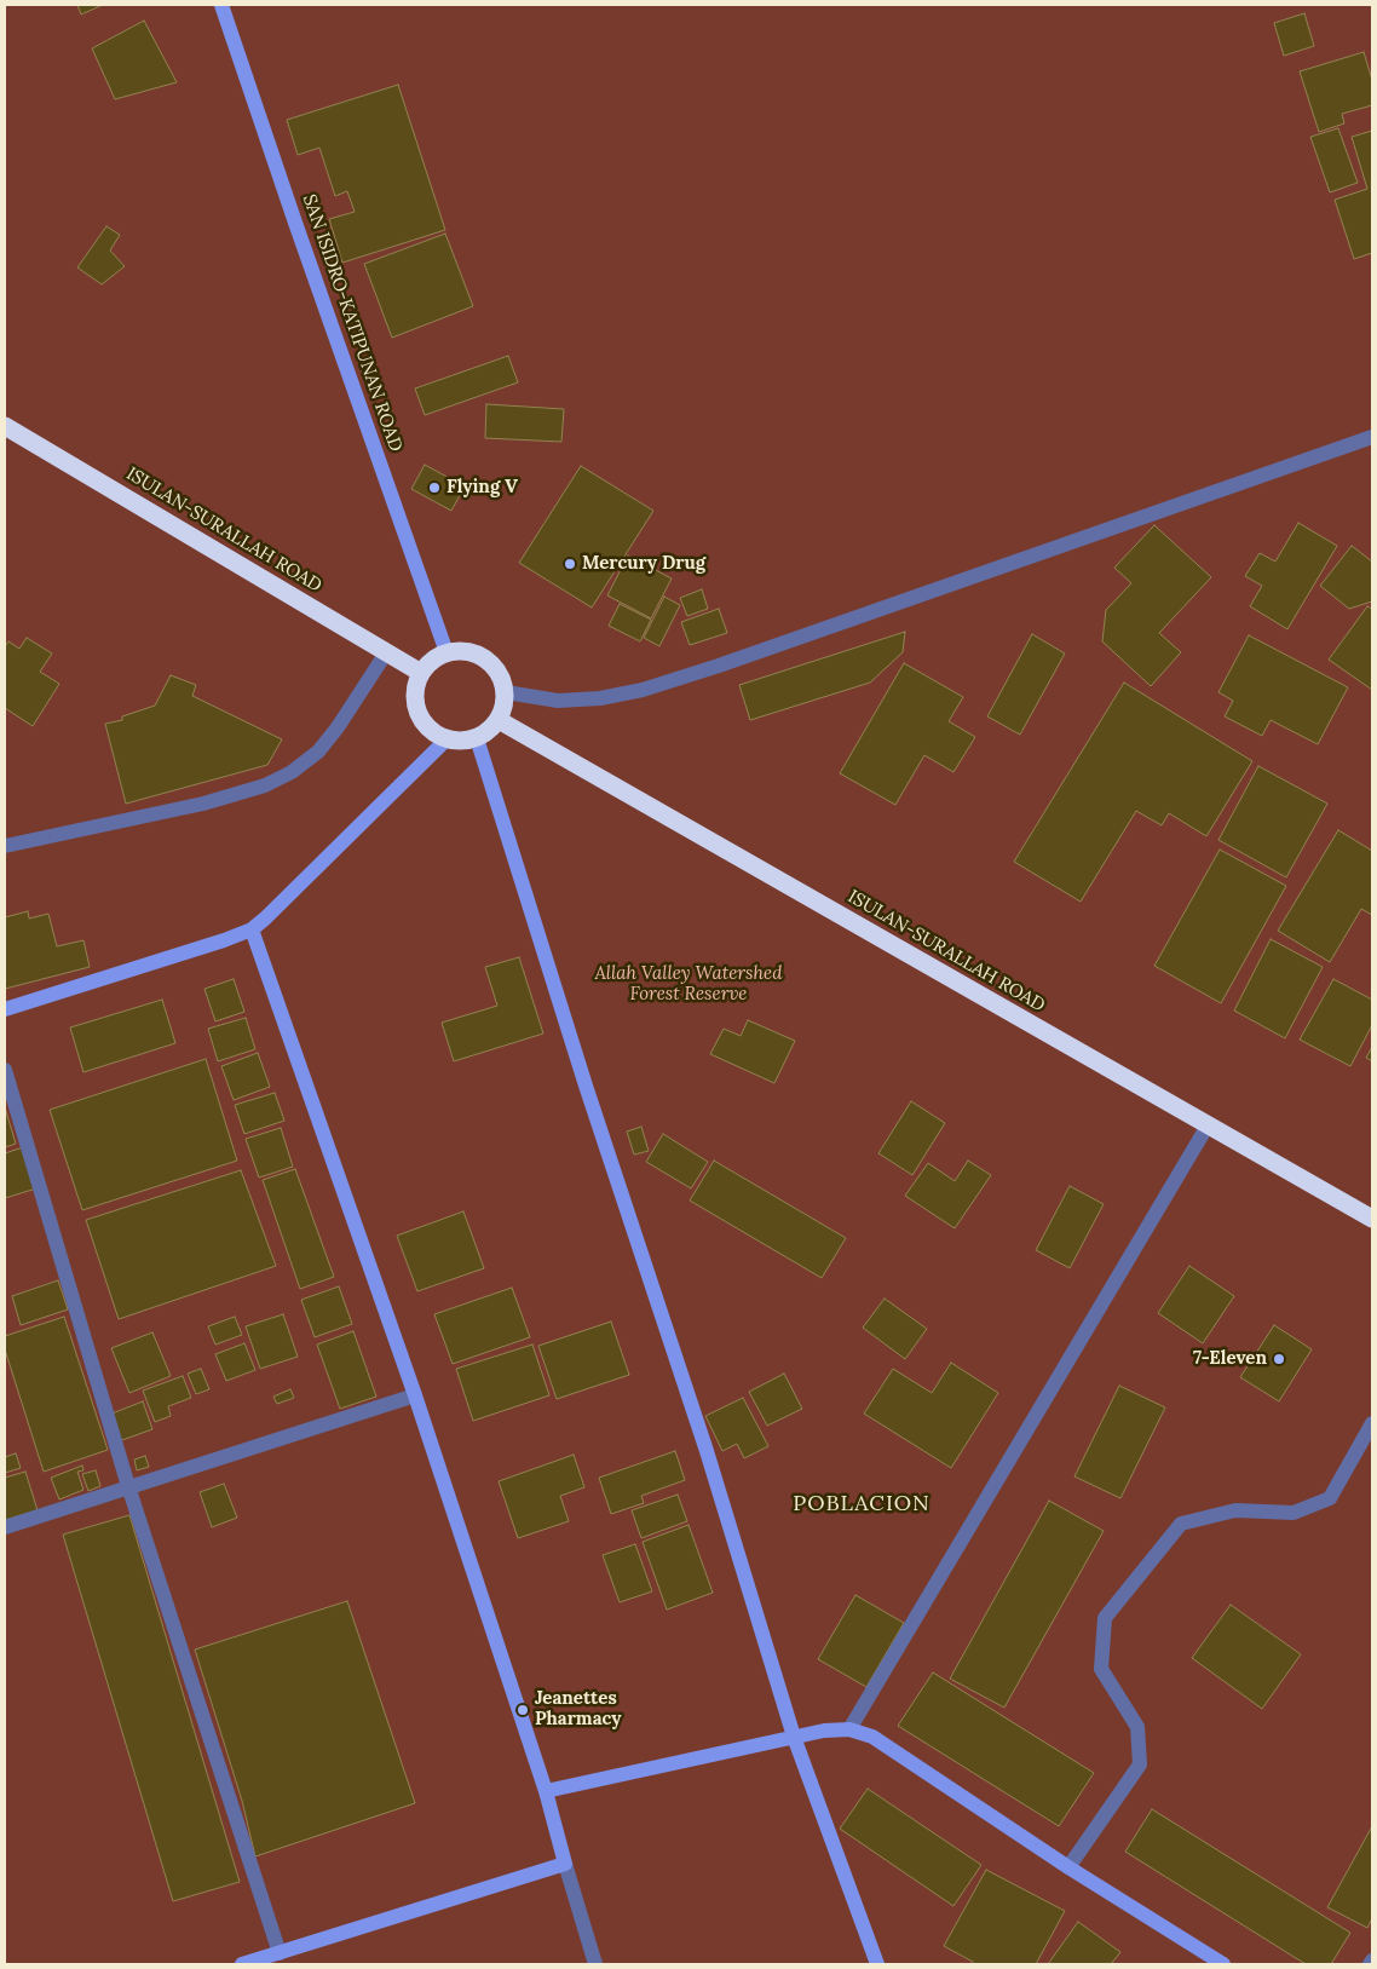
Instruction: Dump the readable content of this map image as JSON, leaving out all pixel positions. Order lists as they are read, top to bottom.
{
  "streets": {
    "highway": ["ISULAN-SURALLAH ROAD"],
    "street": ["SAN ISIDRO-KATIPUNAN ROAD"]
  },
  "crossings": [
    ["SAN ISIDRO-KATIPUNAN ROAD", "ISULAN-SURALLAH ROAD"]
  ],
  "districts": ["POBLACION"],
  "parks": ["Allah Valley Watershed Forest Reserve"],
  "places": [
    "Flying V",
    "Mercury Drug",
    "7-Eleven",
    "Jeanettes Pharmacy"
  ]
}
